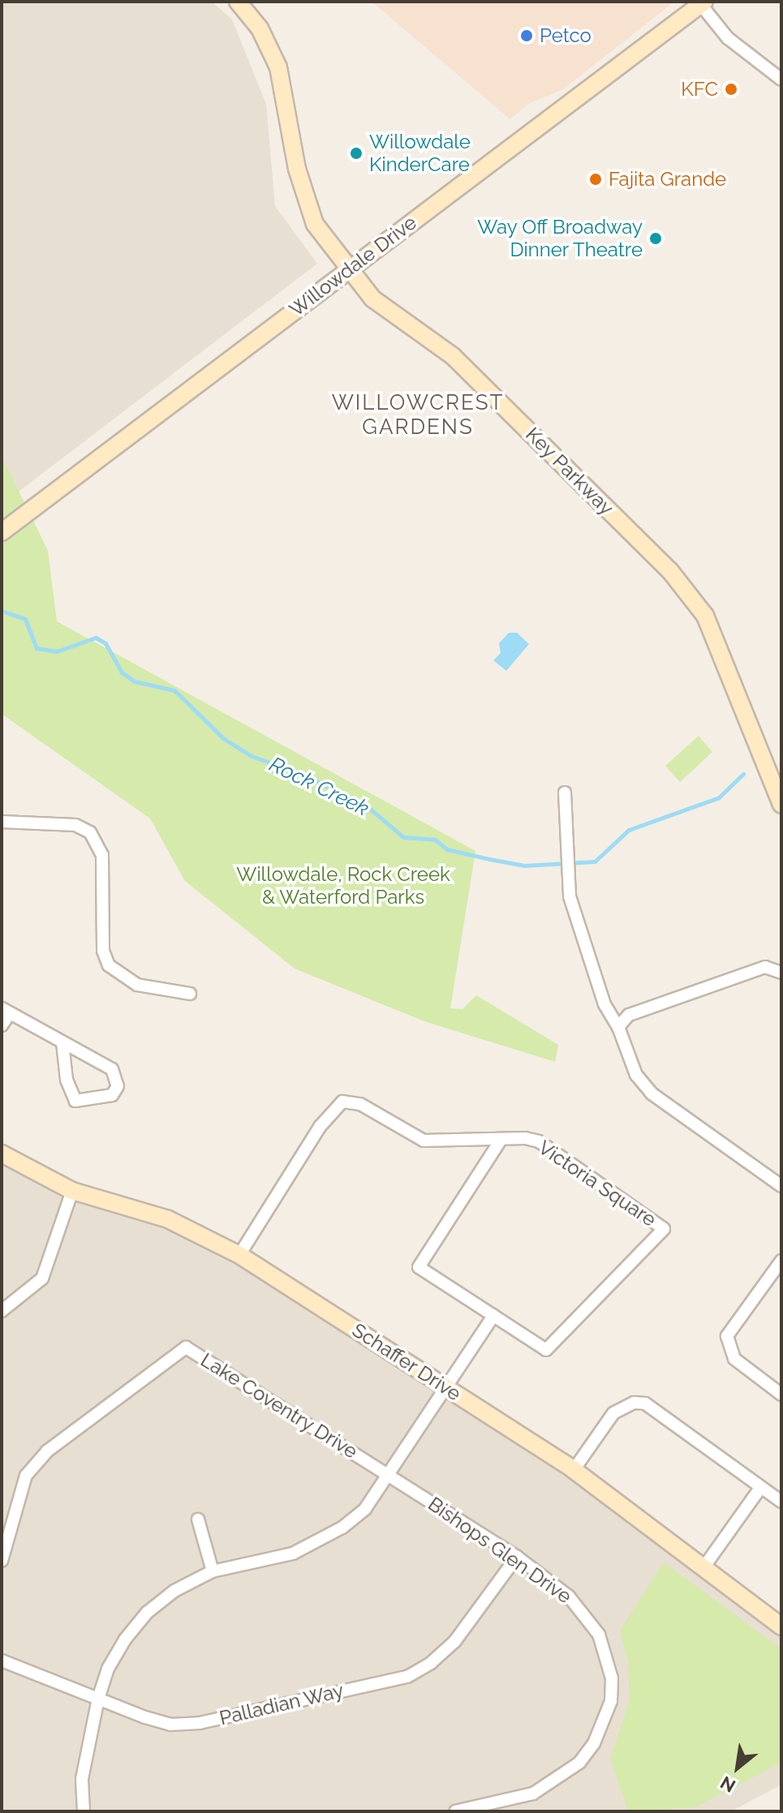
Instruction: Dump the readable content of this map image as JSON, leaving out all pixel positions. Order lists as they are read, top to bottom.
{
  "streets": {
    "street": [
      "Willowdale Drive",
      "Key Parkway",
      "Victoria Square",
      "Schaffer Drive",
      "Lake Coventry Drive",
      "Bishops Glen Drive",
      "Palladian Way"
    ]
  },
  "crossings": [
    ["Willowdale Drive", "Key Parkway"],
    ["Lake Coventry Drive", "Bishops Glen Drive"],
    ["Bishops Glen Drive", "Palladian Way"]
  ],
  "districts": ["WILLOWCREST GARDENS"],
  "water": ["Rock Creek"],
  "parks": ["Willowdale, Rock Creek & Waterford Parks"],
  "places": [
    "Petco",
    "KFC",
    "Willowdale KinderCare",
    "Fajita Grande",
    "Way Off Broadway Dinner Theatre"
  ],
  "north": "bottom left"
}
